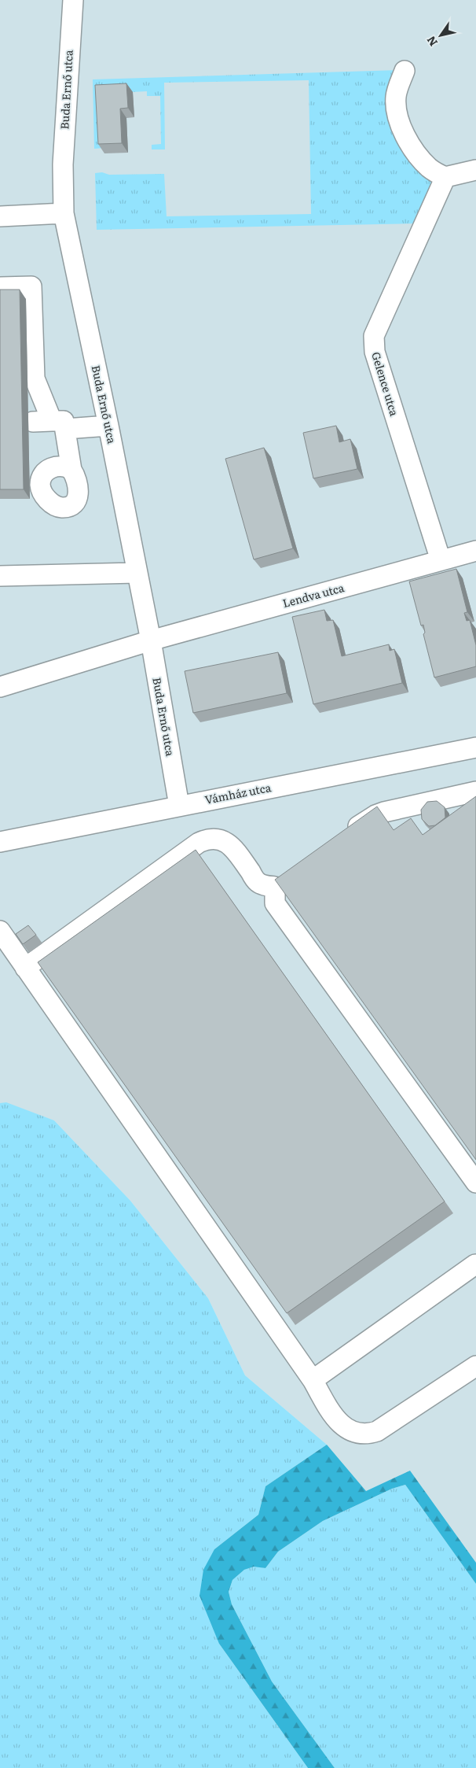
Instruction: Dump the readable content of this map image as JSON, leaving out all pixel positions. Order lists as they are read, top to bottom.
{
  "streets": {
    "street": [
      "Buda Ernő utca",
      "Gelence utca",
      "Lendva utca",
      "Vámház utca"
    ]
  },
  "crossings": [
    ["Buda Ernő utca", "Lendva utca"],
    ["Buda Ernő utca", "Vámház utca"],
    ["Gelence utca", "Lendva utca"]
  ],
  "north": "bottom left"
}
